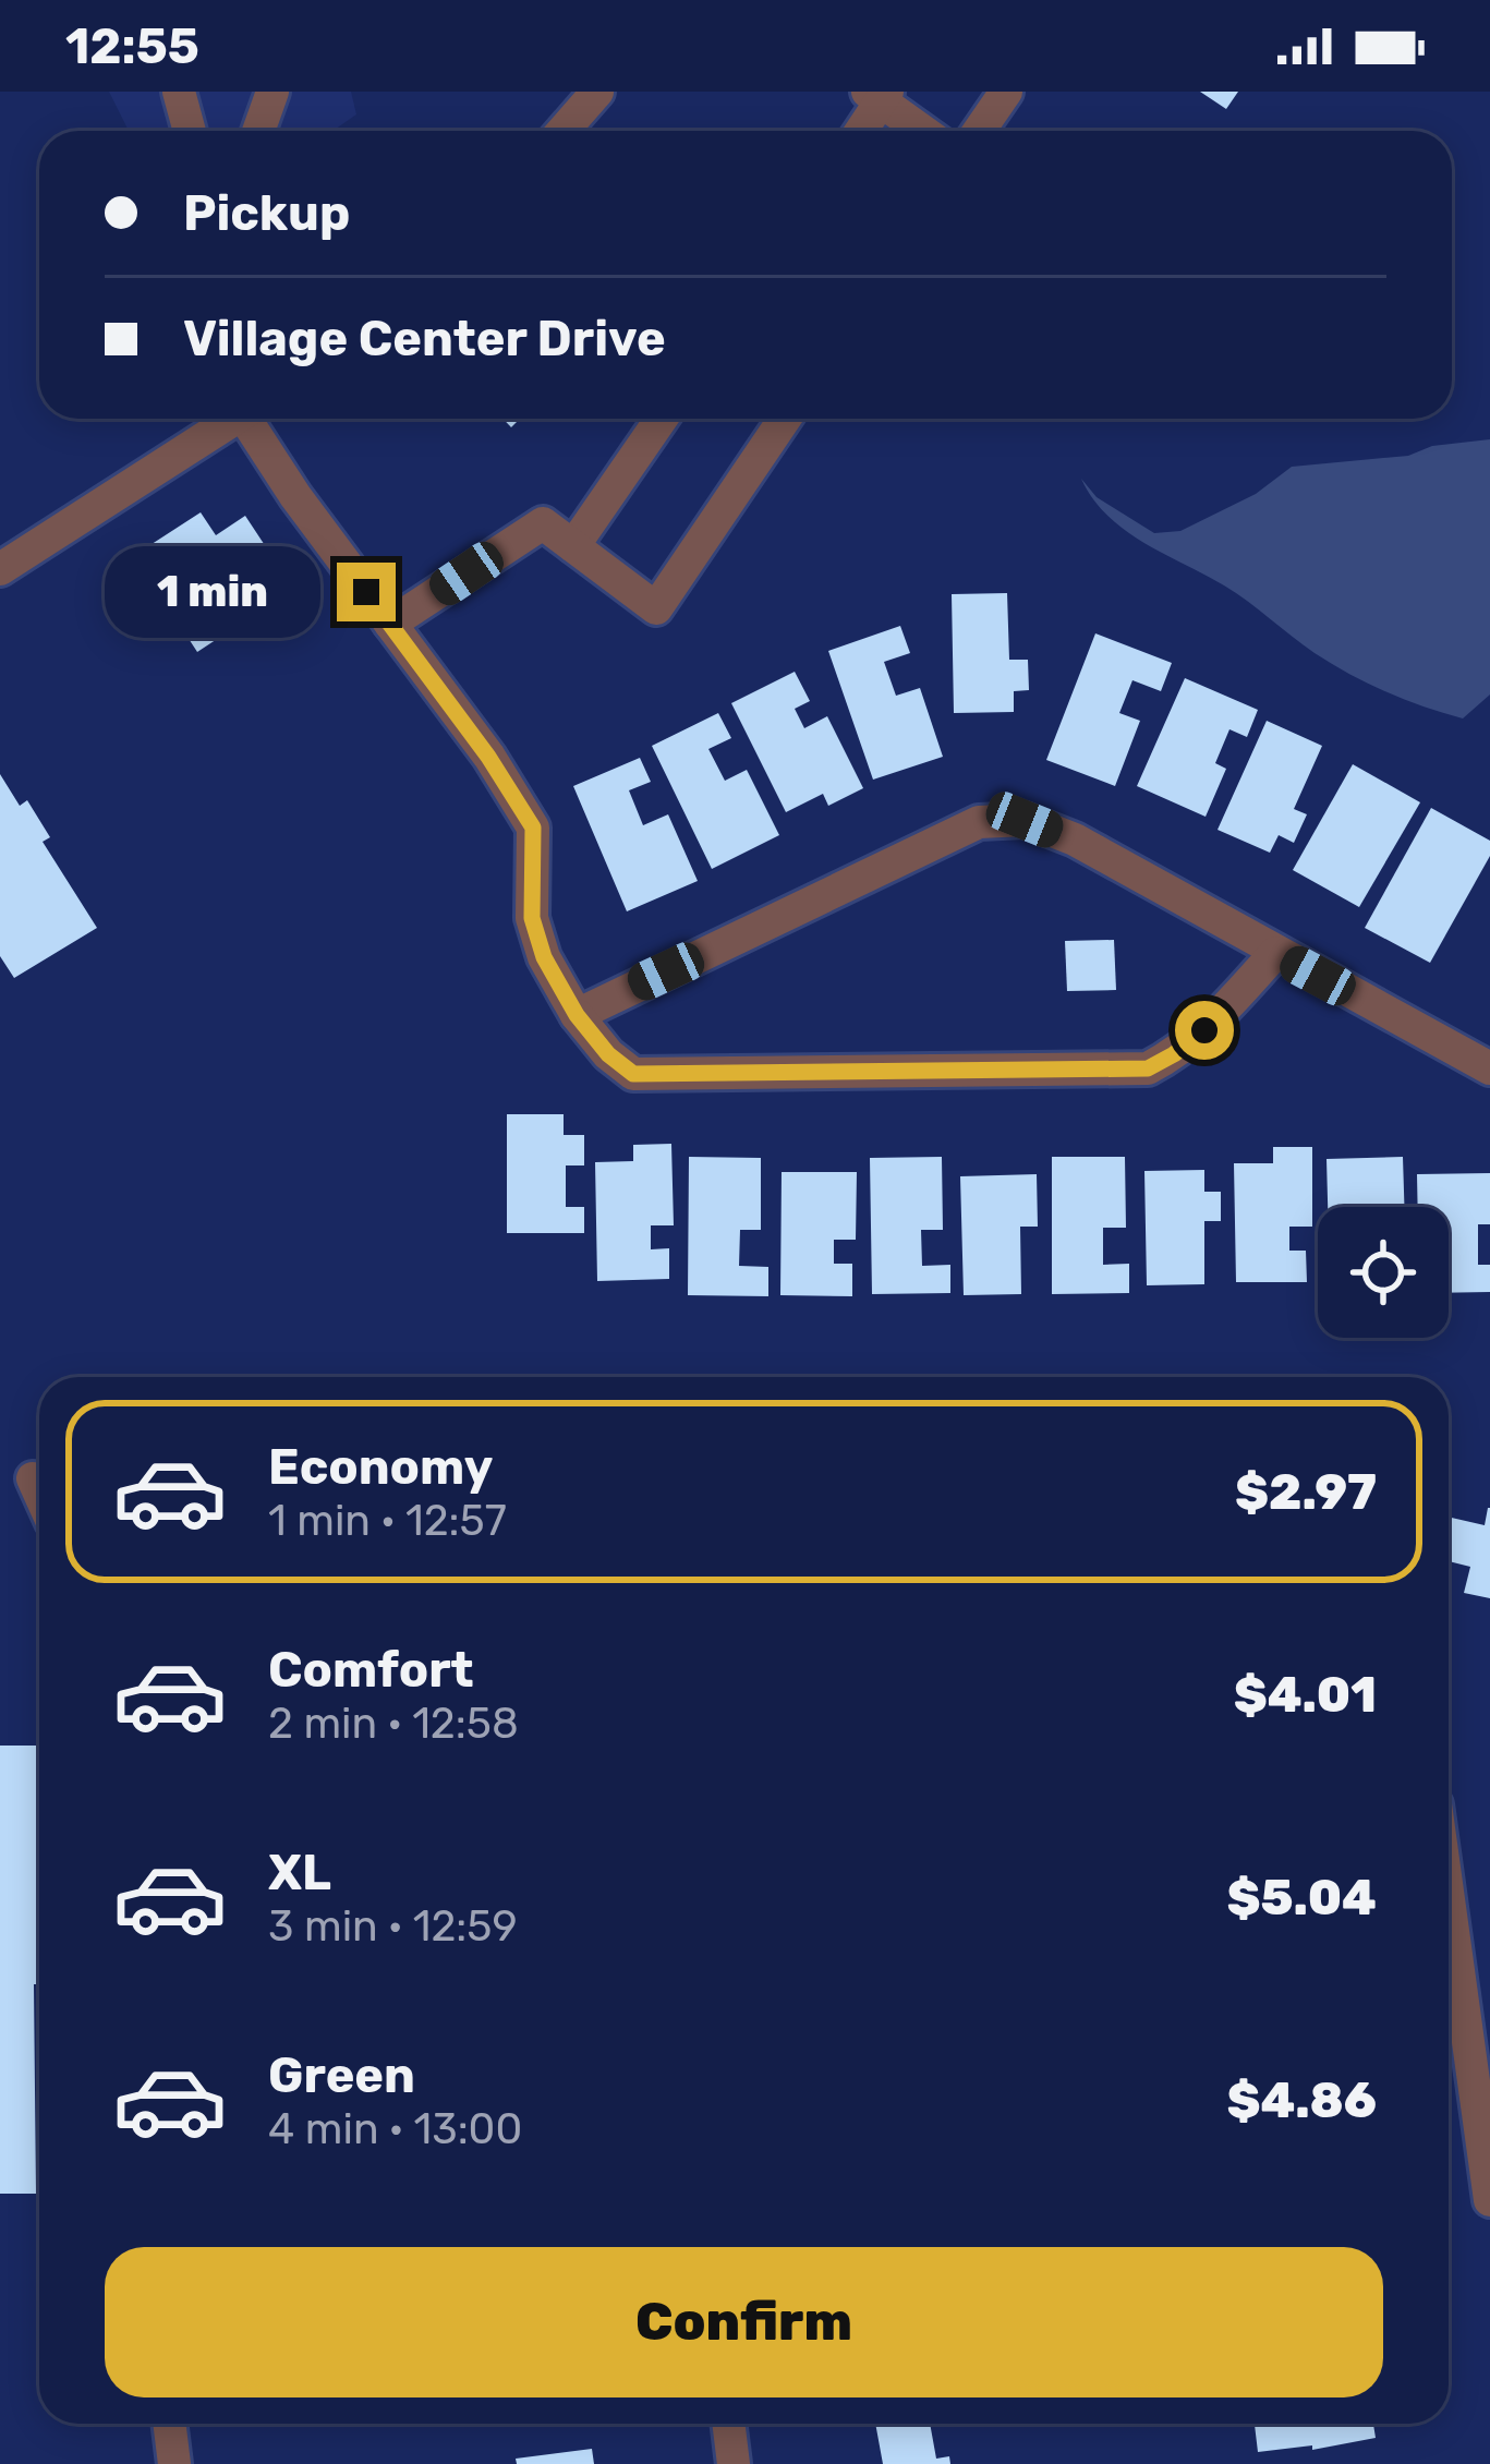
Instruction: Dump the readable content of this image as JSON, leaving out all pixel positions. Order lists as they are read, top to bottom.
{
  "page": {
    "status": "12:55",
    "banner": ["Pickup", "Village Center Drive"],
    "bubble": "1 min",
    "list": [
      {
        "name": "Economy",
        "note": "1 min · 12:57",
        "value": "$2.97"
      },
      {
        "name": "Comfort",
        "note": "2 min · 12:58",
        "value": "$4.01"
      },
      {
        "name": "XL",
        "note": "3 min · 12:59",
        "value": "$5.04"
      },
      {
        "name": "Green",
        "note": "4 min · 13:00",
        "value": "$4.86"
      }
    ],
    "buttons": "Confirm"
  }
}
